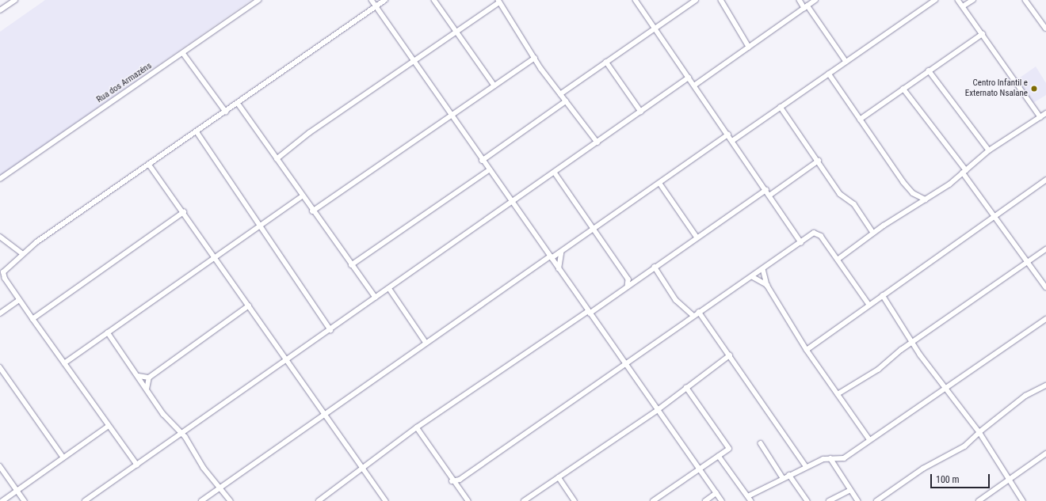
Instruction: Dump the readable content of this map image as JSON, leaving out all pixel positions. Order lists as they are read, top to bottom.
{
  "streets": {
    "street": ["Rua dos Armazéns"]
  },
  "places": ["Centro Infantil e Externato Nsalane"],
  "scale_bar": "100 m"
}
